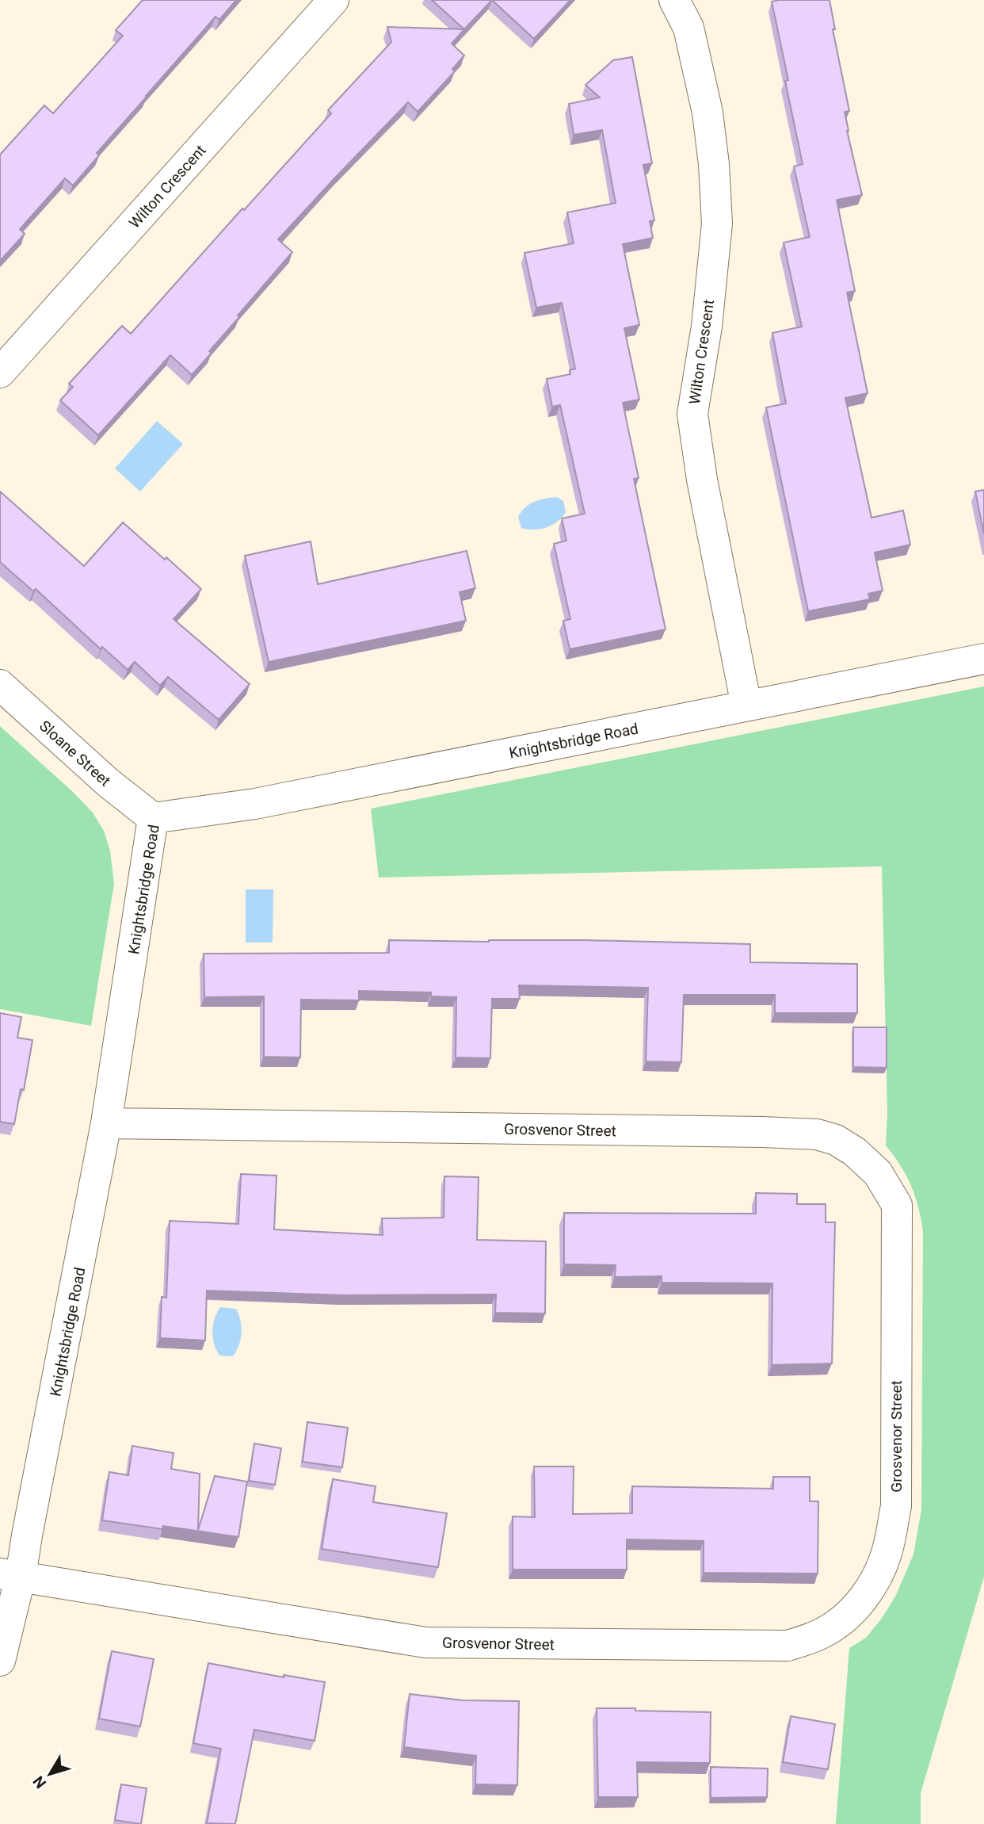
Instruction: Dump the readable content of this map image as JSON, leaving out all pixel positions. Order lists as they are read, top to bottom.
{
  "streets": {
    "street": [
      "Wilton Crescent",
      "Knightsbridge Road",
      "Sloane Street",
      "Grosvenor Street"
    ]
  },
  "crossings": [
    ["Wilton Crescent", "Knightsbridge Road"],
    ["Knightsbridge Road", "Sloane Street"],
    ["Knightsbridge Road", "Grosvenor Street"]
  ],
  "north": "bottom left"
}
